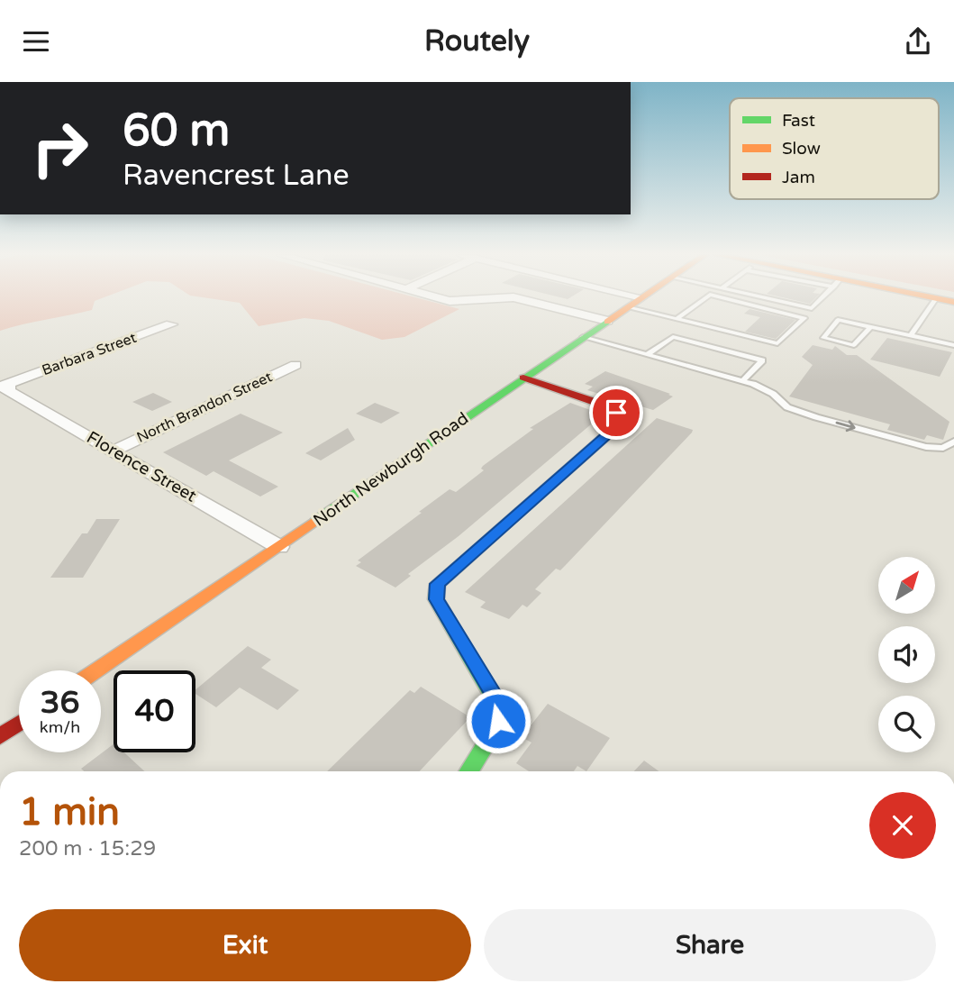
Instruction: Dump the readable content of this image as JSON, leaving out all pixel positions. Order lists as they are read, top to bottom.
{
  "streets": {
    "main road": ["North Newburgh Road"],
    "street": ["Barbara Street", "North Brandon Street", "Florence Street"]
  },
  "crossings": [
    ["Barbara Street", "Florence Street"],
    ["North Brandon Street", "Florence Street"],
    ["Florence Street", "North Newburgh Road"]
  ],
  "legend": ["Fast", "Slow", "Jam"],
  "north": "top right",
  "page": {
    "header": "Routely",
    "turn": ["60 m", "Ravencrest Lane"],
    "speed": "36 km/h",
    "limit": "40",
    "heading": ["1 min", "200 m · 15:29"],
    "buttons": ["Exit", "Share"]
  }
}
